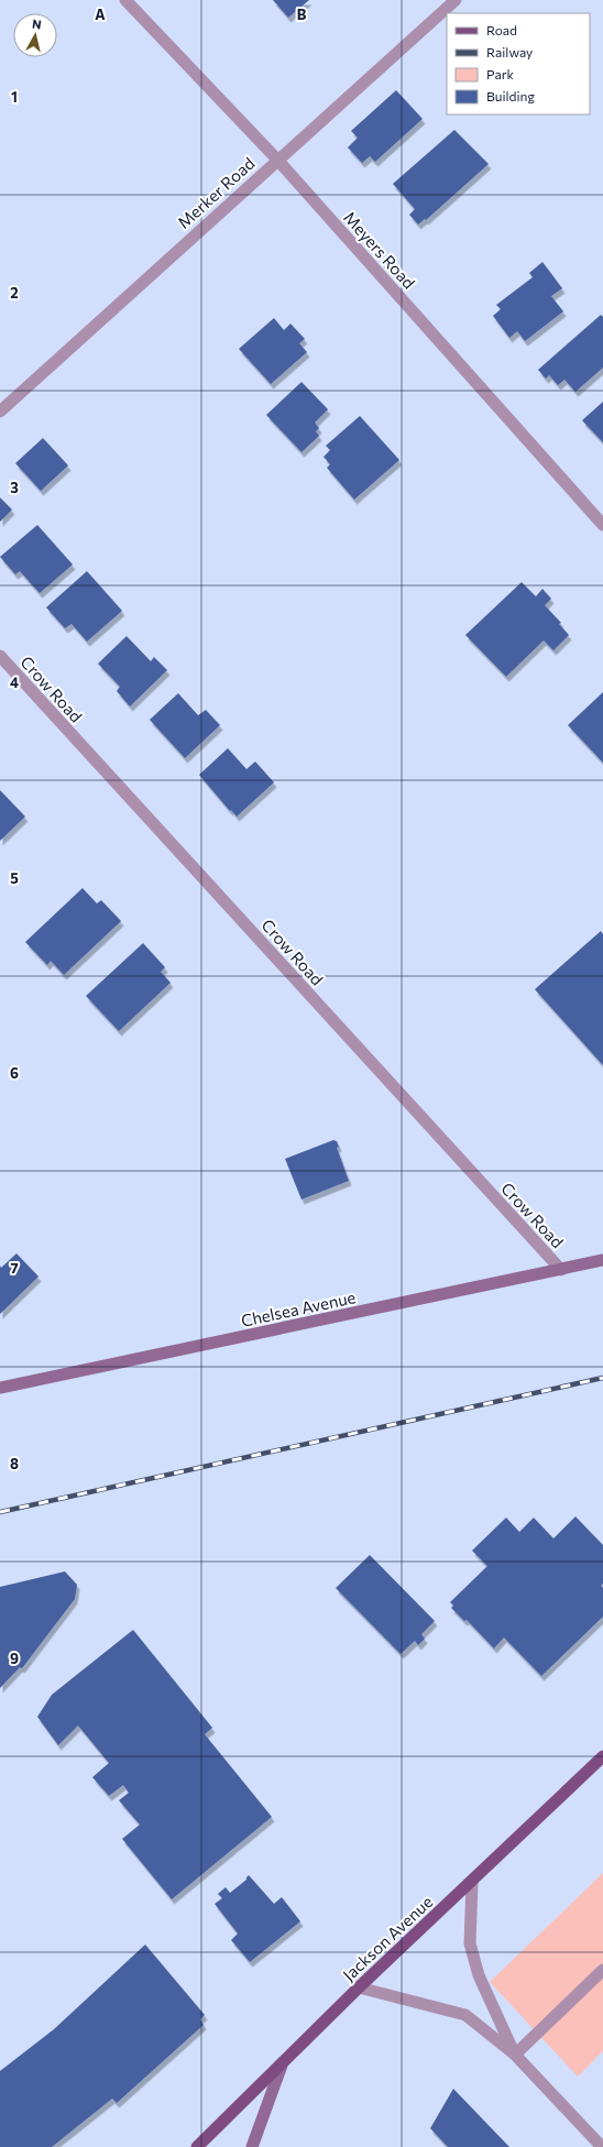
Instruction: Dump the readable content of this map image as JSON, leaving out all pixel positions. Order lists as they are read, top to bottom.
{
  "streets": {
    "main road": ["Chelsea Avenue", "Jackson Avenue"],
    "street": ["Merker Road", "Meyers Road", "Crow Road"]
  },
  "crossings": [
    ["Merker Road", "Meyers Road"],
    ["Crow Road", "Chelsea Avenue"]
  ],
  "legend": [
    "Road",
    "Railway",
    "Park",
    "Building"
  ],
  "north": "top",
  "grid": {
    "columns": ["A", "B"],
    "rows": [
      "1",
      "2",
      "3",
      "4",
      "5",
      "6",
      "7",
      "8",
      "9"
    ]
  }
}
